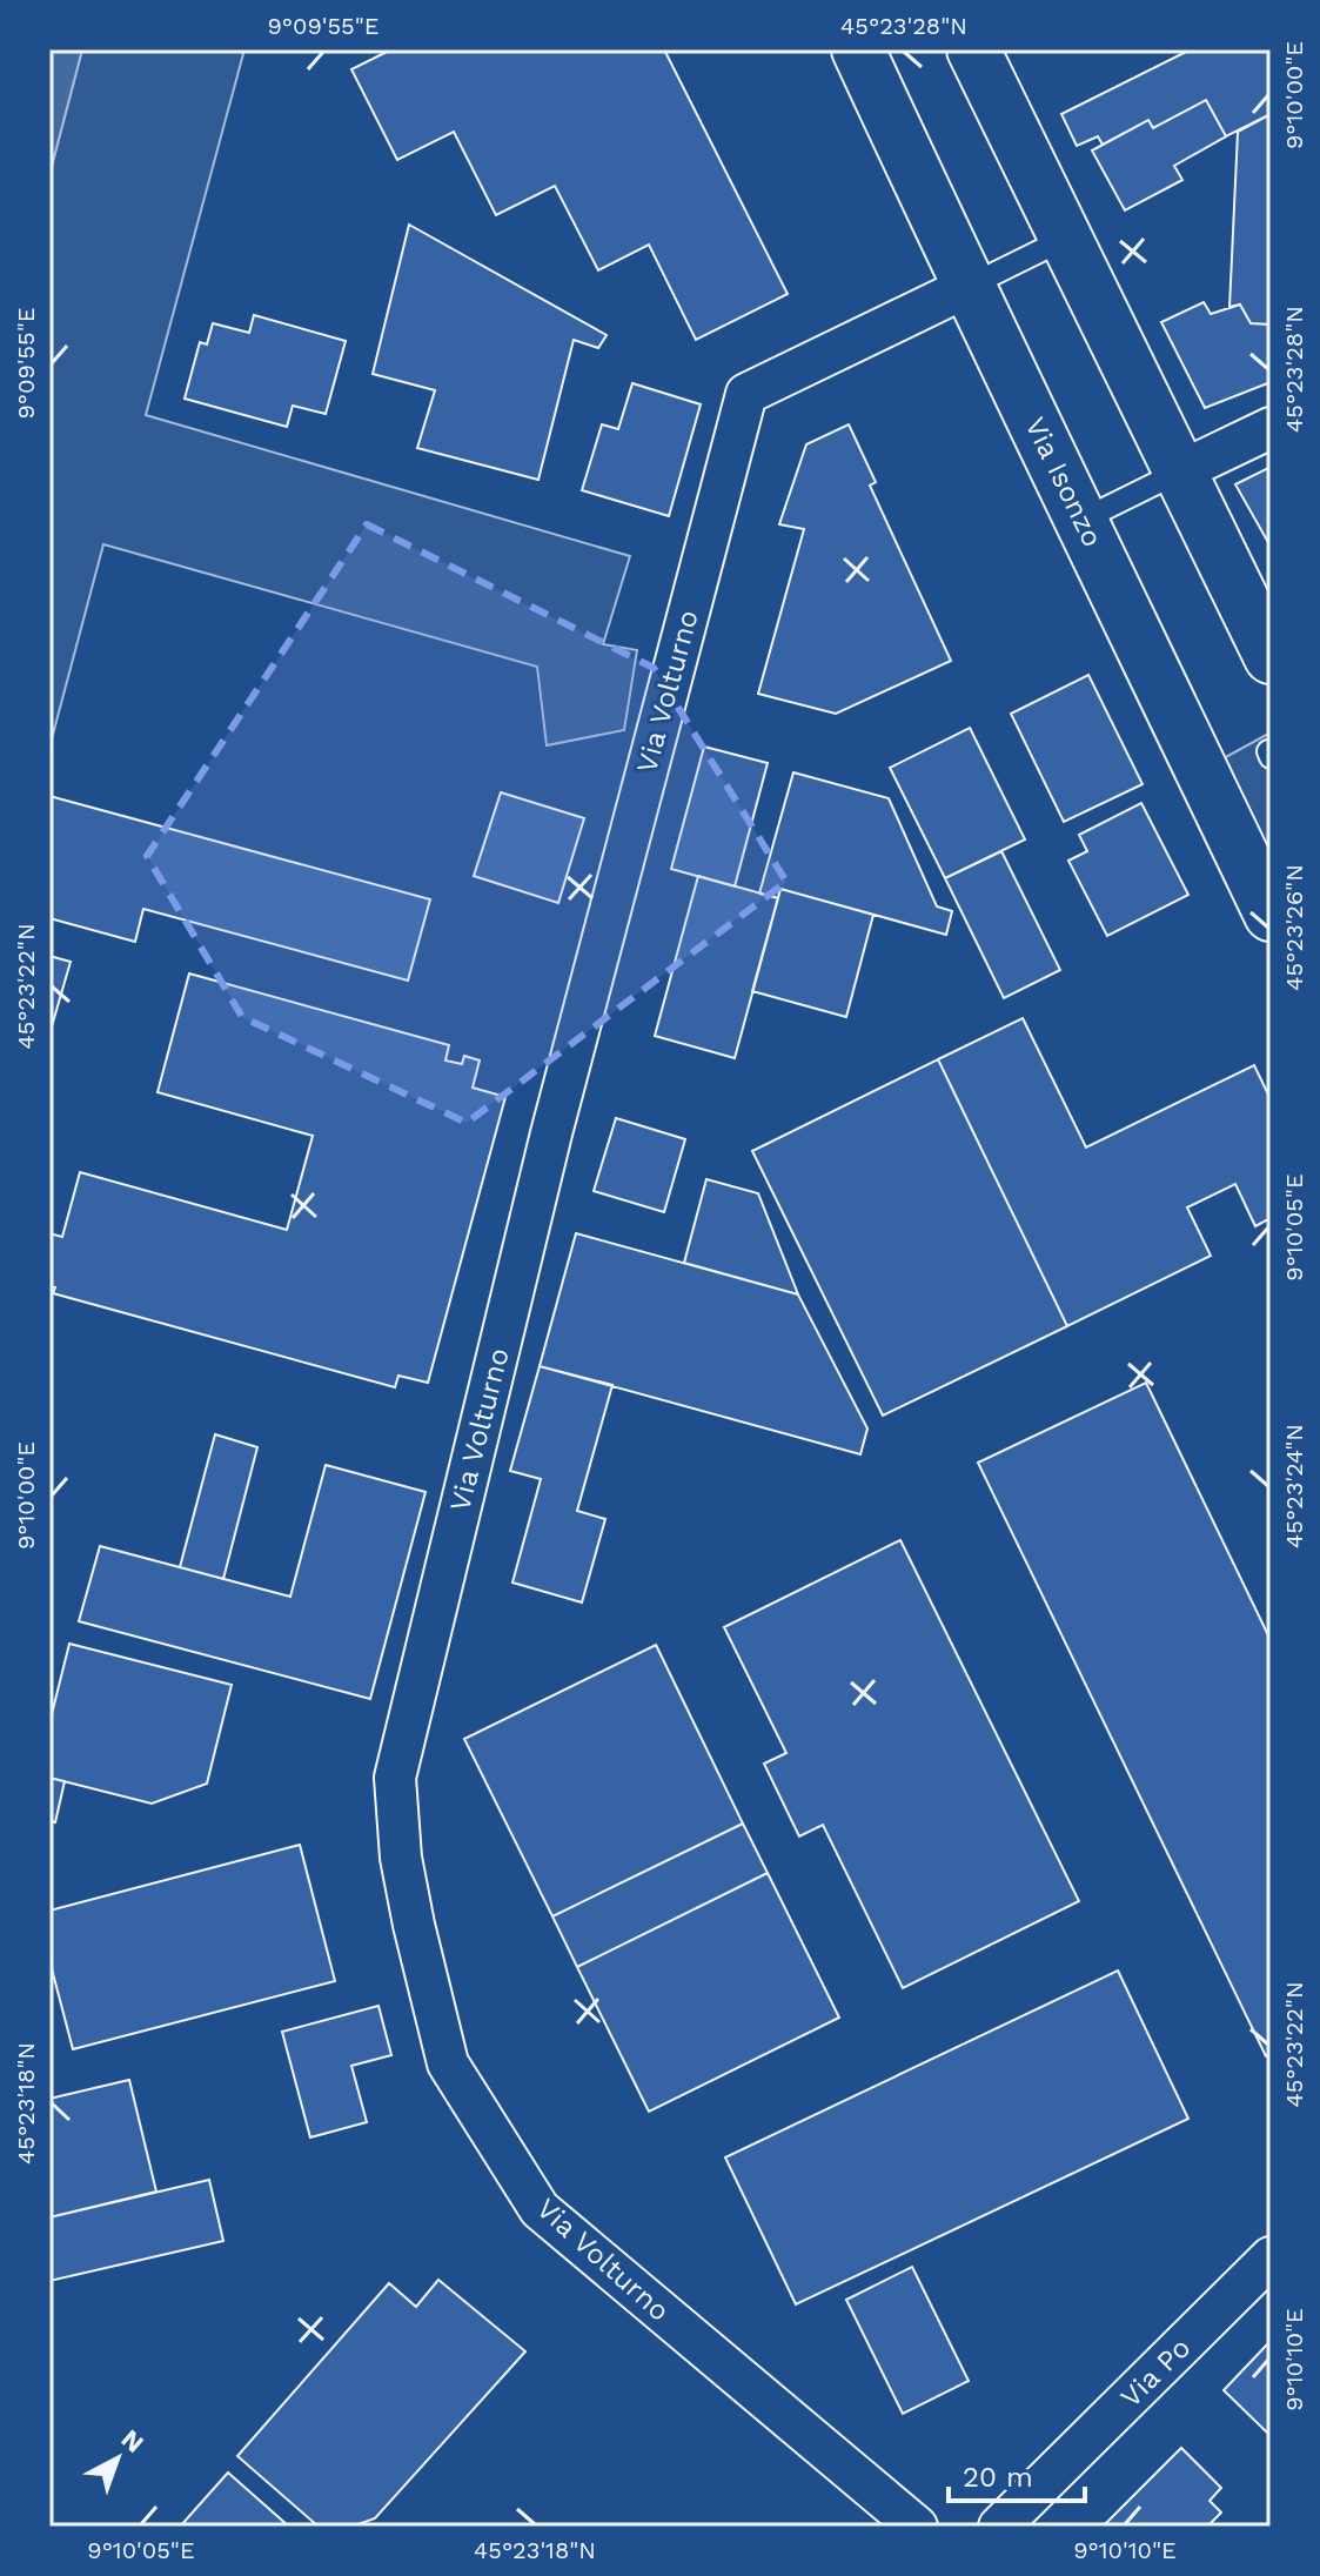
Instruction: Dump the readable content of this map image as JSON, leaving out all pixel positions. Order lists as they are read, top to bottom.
{
  "streets": {
    "main road": ["Via Isonzo"],
    "street": ["Via Volturno", "Via Po"]
  },
  "crossings": [
    ["Via Isonzo", "Via Volturno"]
  ],
  "scale_bar": "20 m",
  "north": "top right",
  "coordinates": [
    "9°09'55\"E",
    "45°23'28\"N",
    "9°10'00\"E",
    "45°23'26\"N",
    "45°23'22\"N",
    "9°10'05\"E",
    "45°23'24\"N",
    "45°23'18\"N",
    "9°10'10\"E"
  ]
}
